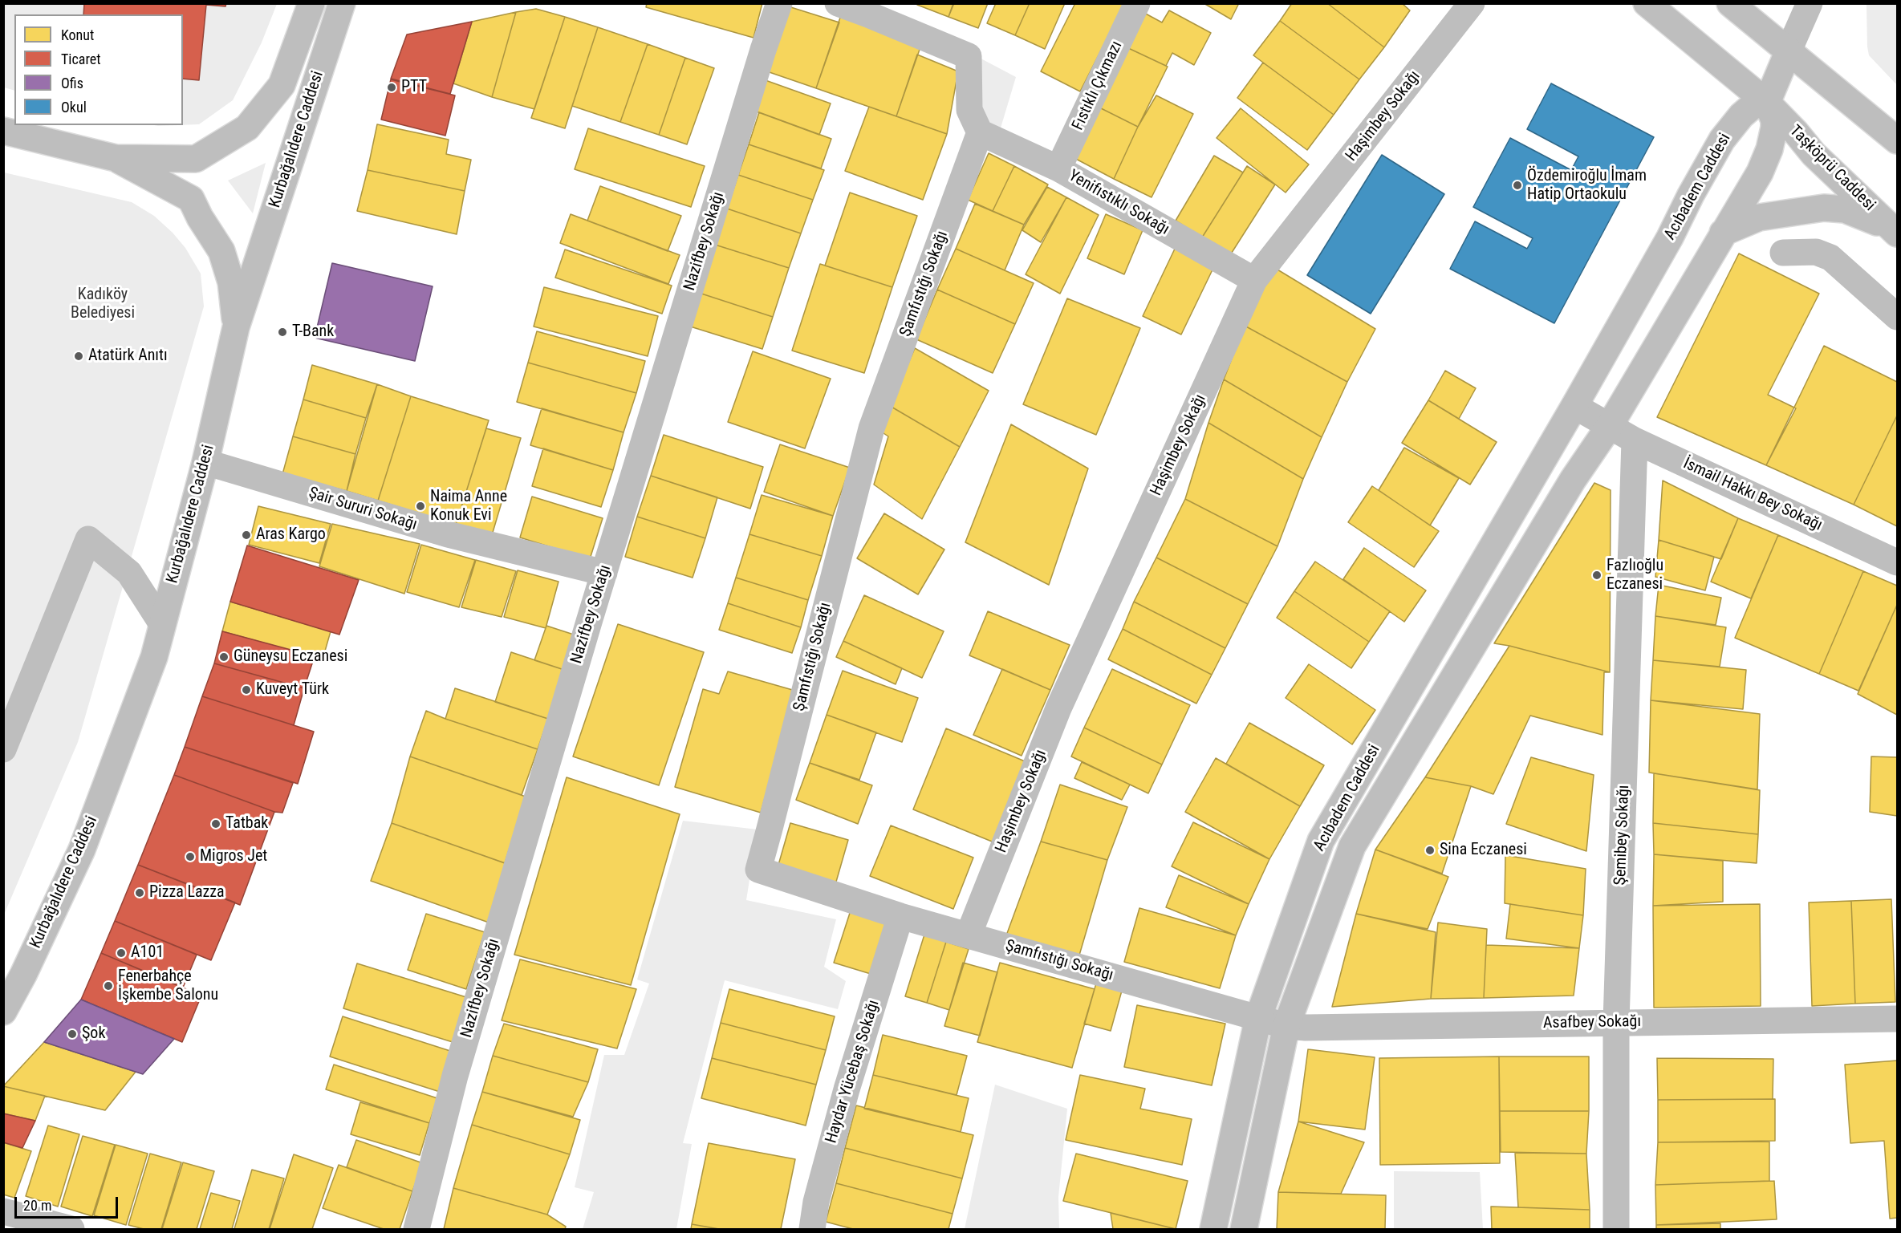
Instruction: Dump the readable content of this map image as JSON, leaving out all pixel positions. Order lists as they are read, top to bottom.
{
  "streets": {
    "street": [
      "Fıstıklı Çıkmazı",
      "Haşimbey Sokağı",
      "Kurbağalıdere Caddesi",
      "Taşköprü Caddesi",
      "Acıbadem Caddesi",
      "Yenifıstıklı Sokağı",
      "Nazifbey Sokağı",
      "Şamfıstığı Sokağı",
      "İsmail Hakkı Bey Sokağı",
      "Şair Sururi Sokağı",
      "Şemibey Sokağı",
      "Asafbey Sokağı",
      "Haydar Yücebaş Sokağı"
    ]
  },
  "crossings": [
    ["Fıstıklı Çıkmazı", "Yenifıstıklı Sokağı"],
    ["Haşimbey Sokağı", "Yenifıstıklı Sokağı"],
    ["Haşimbey Sokağı", "Şamfıstığı Sokağı"],
    ["Kurbağalıdere Caddesi", "Şair Sururi Sokağı"],
    ["Taşköprü Caddesi", "Acıbadem Caddesi"],
    ["Acıbadem Caddesi", "Şamfıstığı Sokağı"],
    ["Acıbadem Caddesi", "İsmail Hakkı Bey Sokağı"],
    ["Acıbadem Caddesi", "Asafbey Sokağı"],
    ["Yenifıstıklı Sokağı", "Şamfıstığı Sokağı"],
    ["Nazifbey Sokağı", "Şair Sururi Sokağı"],
    ["Şamfıstığı Sokağı", "Asafbey Sokağı"],
    ["Şamfıstığı Sokağı", "Haydar Yücebaş Sokağı"],
    ["İsmail Hakkı Bey Sokağı", "Şemibey Sokağı"],
    ["Şemibey Sokağı", "Asafbey Sokağı"]
  ],
  "parks": ["Kadıköy Belediyesi"],
  "places": [
    "PTT",
    "Özdemiroğlu İmam Hatip Ortaokulu",
    "T-Bank",
    "Atatürk Anıtı",
    "Naima Anne Konuk Evi",
    "Aras Kargo",
    "Fazlıoğlu Eczanesi",
    "Güneysu Eczanesi",
    "Kuveyt Türk",
    "Tatbak",
    "Sina Eczanesi",
    "Migros Jet",
    "Pizza Lazza",
    "A101",
    "Fenerbahçe İşkembe Salonu",
    "Şok"
  ],
  "legend": [
    "Konut",
    "Ticaret",
    "Ofis",
    "Okul"
  ],
  "scale_bar": "20 m"
}
